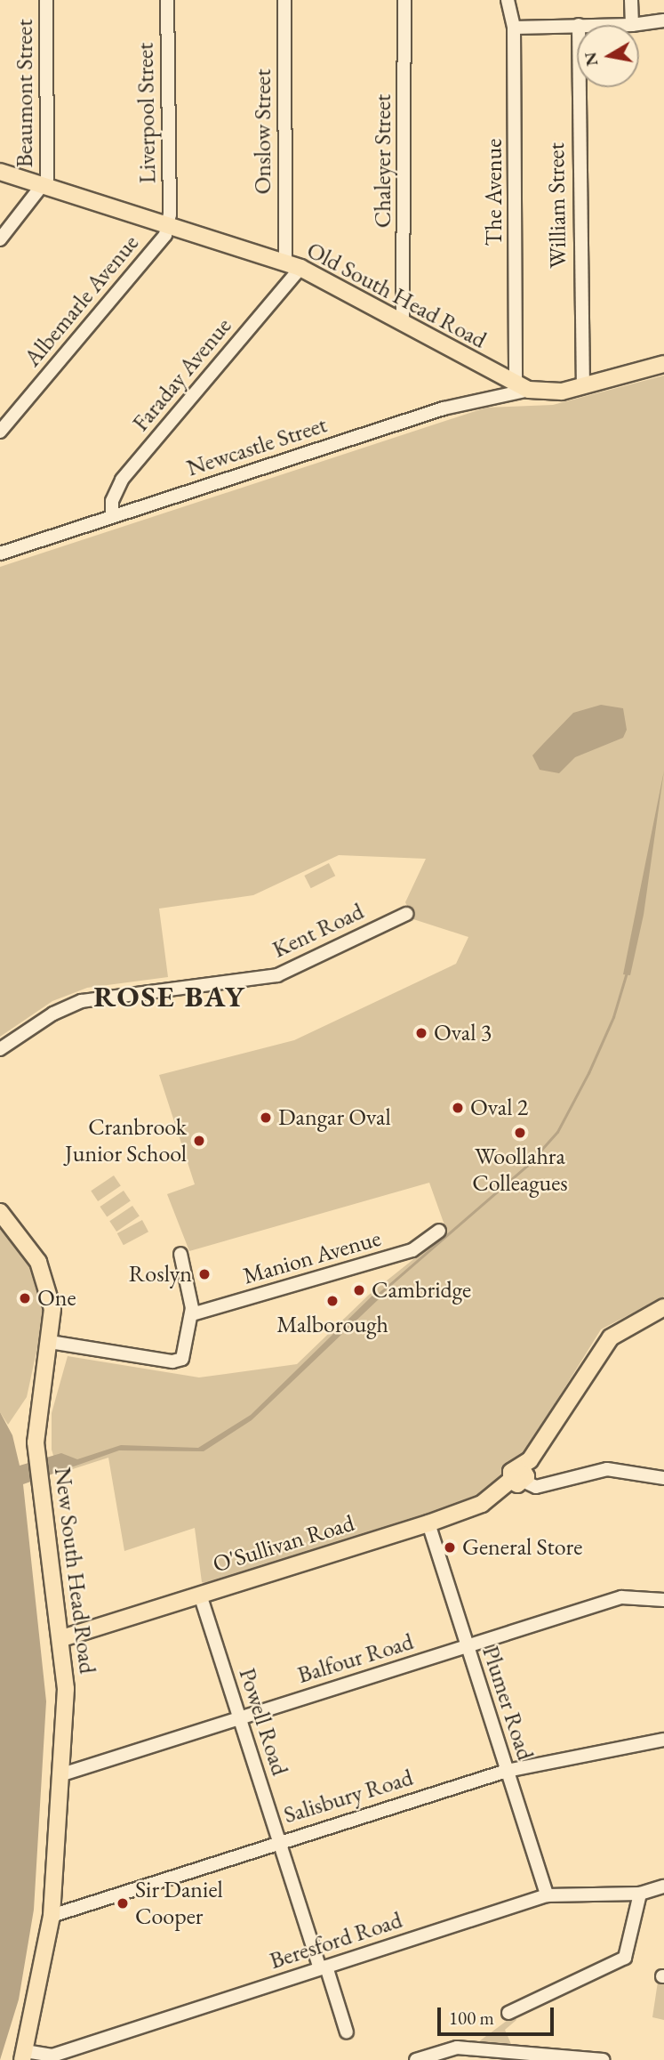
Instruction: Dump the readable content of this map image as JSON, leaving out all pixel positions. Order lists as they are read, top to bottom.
{
  "streets": {
    "main road": ["Old South Head Road", "O'Sullivan Road", "New South Head Road"],
    "street": [
      "Beaumont Street",
      "Liverpool Street",
      "Onslow Street",
      "Chaleyer Street",
      "The Avenue",
      "William Street",
      "Albemarle Avenue",
      "Faraday Avenue",
      "Newcastle Street",
      "Kent Road",
      "Manion Avenue",
      "Balfour Road",
      "Plumer Road",
      "Powell Road",
      "Salisbury Road",
      "Beresford Road"
    ]
  },
  "crossings": [
    ["Beaumont Street", "Old South Head Road"],
    ["Liverpool Street", "Old South Head Road"],
    ["Liverpool Street", "Albemarle Avenue"],
    ["Onslow Street", "Old South Head Road"],
    ["Onslow Street", "Faraday Avenue"],
    ["Chaleyer Street", "Old South Head Road"],
    ["The Avenue", "Old South Head Road"],
    ["The Avenue", "Newcastle Street"],
    ["William Street", "Old South Head Road"],
    ["Old South Head Road", "Albemarle Avenue"],
    ["Old South Head Road", "Faraday Avenue"],
    ["Old South Head Road", "Newcastle Street"],
    ["Faraday Avenue", "Newcastle Street"],
    ["O'Sullivan Road", "New South Head Road"],
    ["O'Sullivan Road", "Plumer Road"],
    ["O'Sullivan Road", "Powell Road"],
    ["New South Head Road", "Balfour Road"],
    ["New South Head Road", "Salisbury Road"],
    ["New South Head Road", "Beresford Road"],
    ["Balfour Road", "Plumer Road"],
    ["Balfour Road", "Powell Road"],
    ["Plumer Road", "Salisbury Road"],
    ["Plumer Road", "Beresford Road"],
    ["Powell Road", "Salisbury Road"],
    ["Powell Road", "Beresford Road"]
  ],
  "districts": ["ROSE BAY"],
  "places": [
    "Oval 3",
    "Oval 2",
    "Dangar Oval",
    "Woollahra Colleagues",
    "Cranbrook Junior School",
    "Roslyn",
    "Cambridge",
    "One",
    "Malborough",
    "General Store",
    "Sir Daniel Cooper"
  ],
  "scale_bar": "100 m",
  "north": "left"
}
